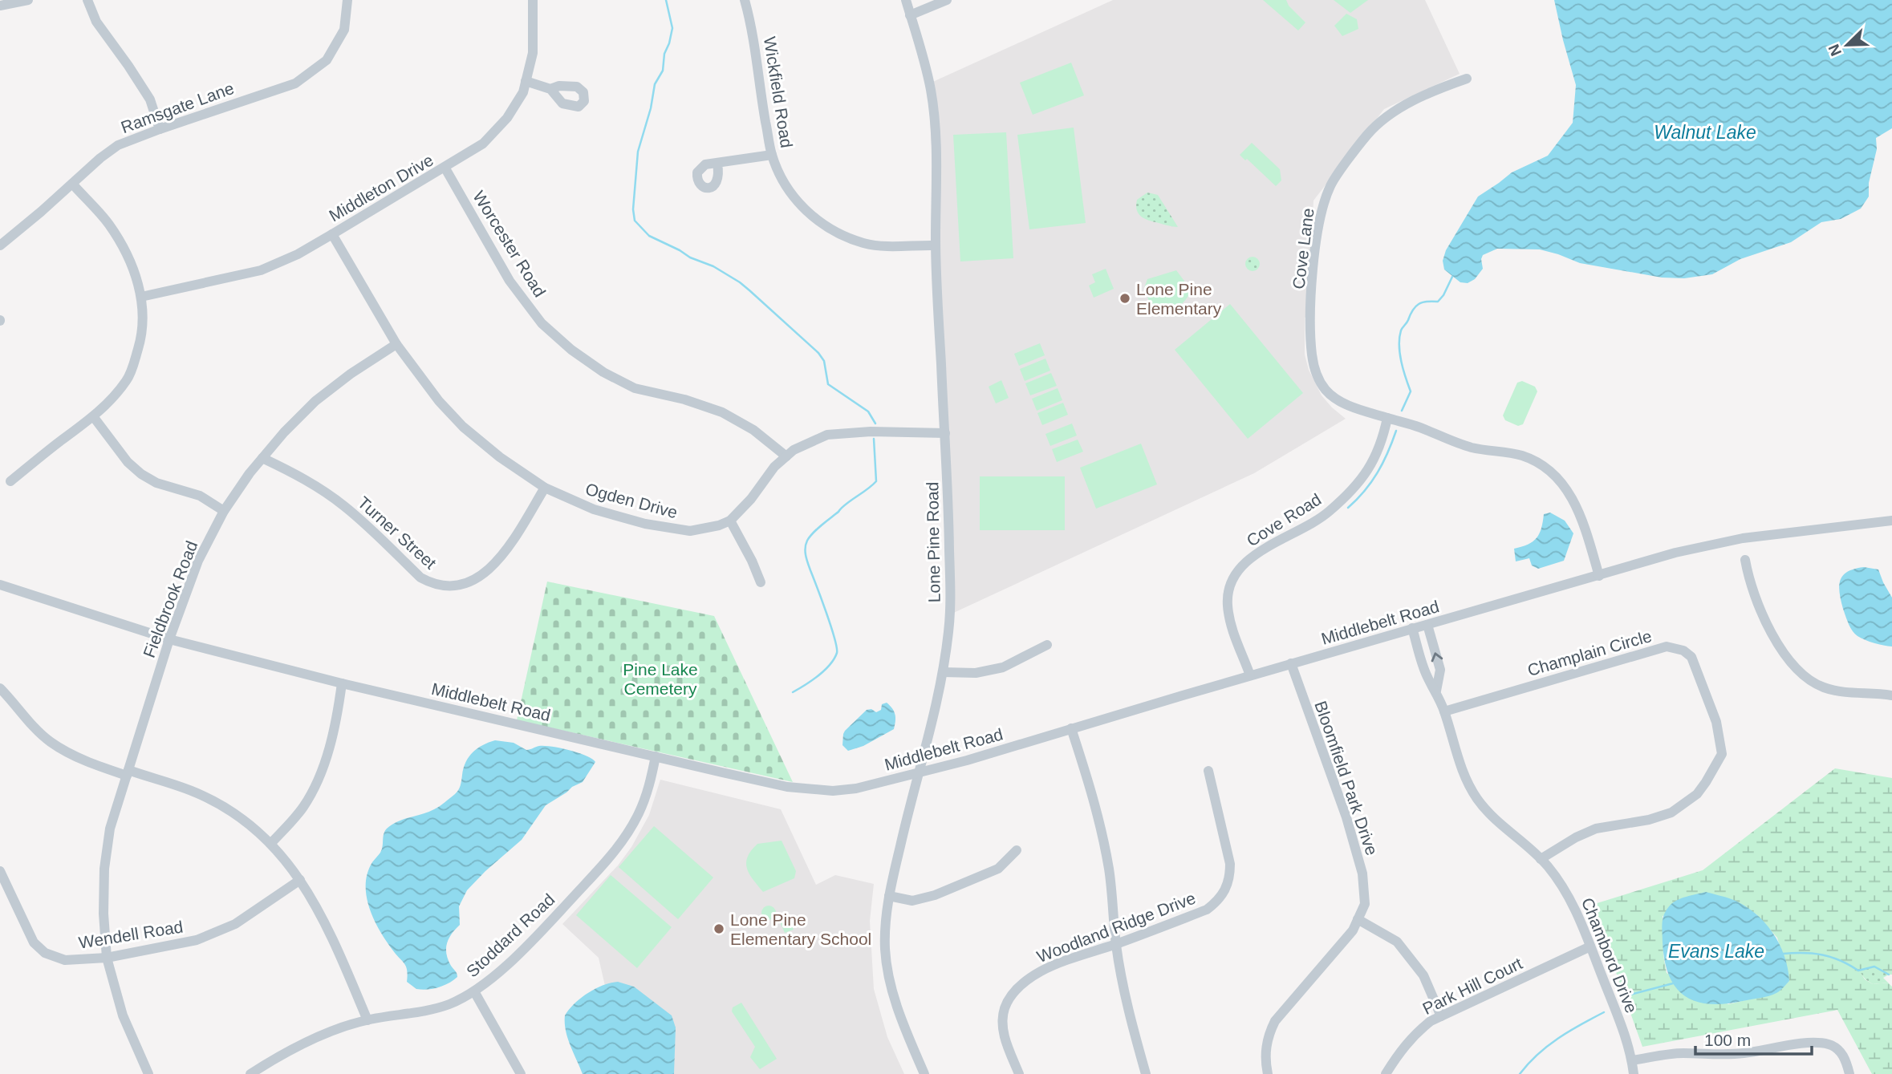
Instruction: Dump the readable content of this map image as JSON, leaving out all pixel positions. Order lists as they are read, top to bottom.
{
  "streets": {
    "street": [
      "Wickfield Road",
      "Ramsgate Lane",
      "Middleton Drive",
      "Worcester Road",
      "Cove Lane",
      "Ogden Drive",
      "Cove Road",
      "Turner Street",
      "Lone Pine Road",
      "Fieldbrook Road",
      "Middlebelt Road",
      "Champlain Circle",
      "Bloomfield Park Drive",
      "Woodland Ridge Drive",
      "Wendell Road",
      "Stoddard Road",
      "Chambord Drive",
      "Park Hill Court"
    ]
  },
  "crossings": [
    ["Wickfield Road", "Lone Pine Road"],
    ["Middleton Drive", "Worcester Road"],
    ["Middleton Drive", "Ogden Drive"],
    ["Worcester Road", "Ogden Drive"],
    ["Cove Lane", "Cove Road"],
    ["Ogden Drive", "Turner Street"],
    ["Ogden Drive", "Lone Pine Road"],
    ["Ogden Drive", "Fieldbrook Road"],
    ["Cove Road", "Middlebelt Road"],
    ["Turner Street", "Fieldbrook Road"],
    ["Lone Pine Road", "Middlebelt Road"],
    ["Fieldbrook Road", "Middlebelt Road"],
    ["Fieldbrook Road", "Wendell Road"],
    ["Middlebelt Road", "Bloomfield Park Drive"],
    ["Middlebelt Road", "Stoddard Road"],
    ["Middlebelt Road", "Chambord Drive"],
    ["Champlain Circle", "Chambord Drive"],
    ["Chambord Drive", "Park Hill Court"]
  ],
  "water": ["Walnut Lake", "Evans Lake"],
  "parks": ["Pine Lake Cemetery"],
  "places": ["Lone Pine Elementary", "Lone Pine Elementary School"],
  "scale_bar": "100 m",
  "north": "bottom left"
}
